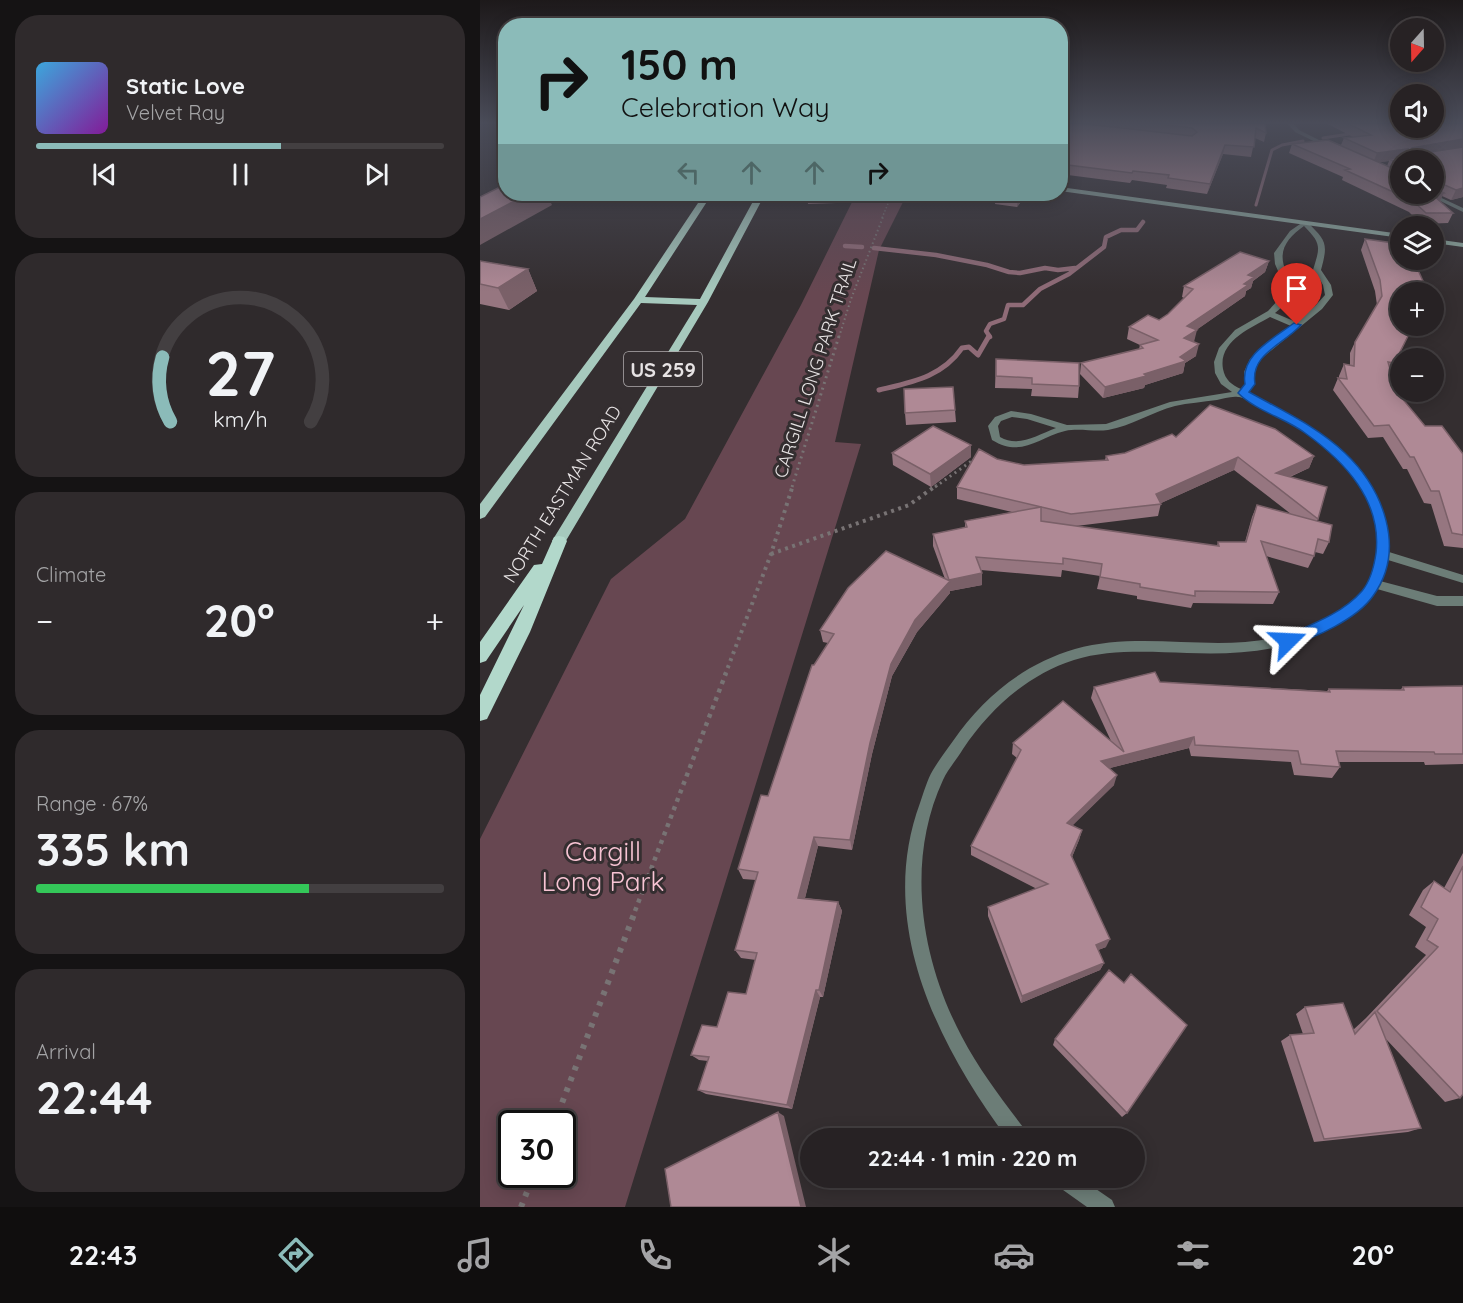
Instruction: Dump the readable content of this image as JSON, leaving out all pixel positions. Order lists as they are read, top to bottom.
{
  "streets": {
    "highway": ["US 259", "NORTH EASTMAN ROAD"],
    "path": ["CARGILL LONG PARK TRAIL"]
  },
  "parks": ["Cargill Long Park"],
  "north": "bottom",
  "page": {
    "map_buttons": ["+", "−"],
    "turn": ["150 m", "Celebration Way"],
    "song": ["Static Love", "Velvet Ray"],
    "tile": [
      "Climate",
      ["Range · 67%", "335 km"],
      ["Arrival", "22:44"]
    ],
    "heat": ["−", "20°", "+"],
    "limit": "30",
    "trip": "22:44 · 1 min · 220 m",
    "tabs": ["22:43", "20°"],
    "gauge": ["27", "km/h"]
  }
}
